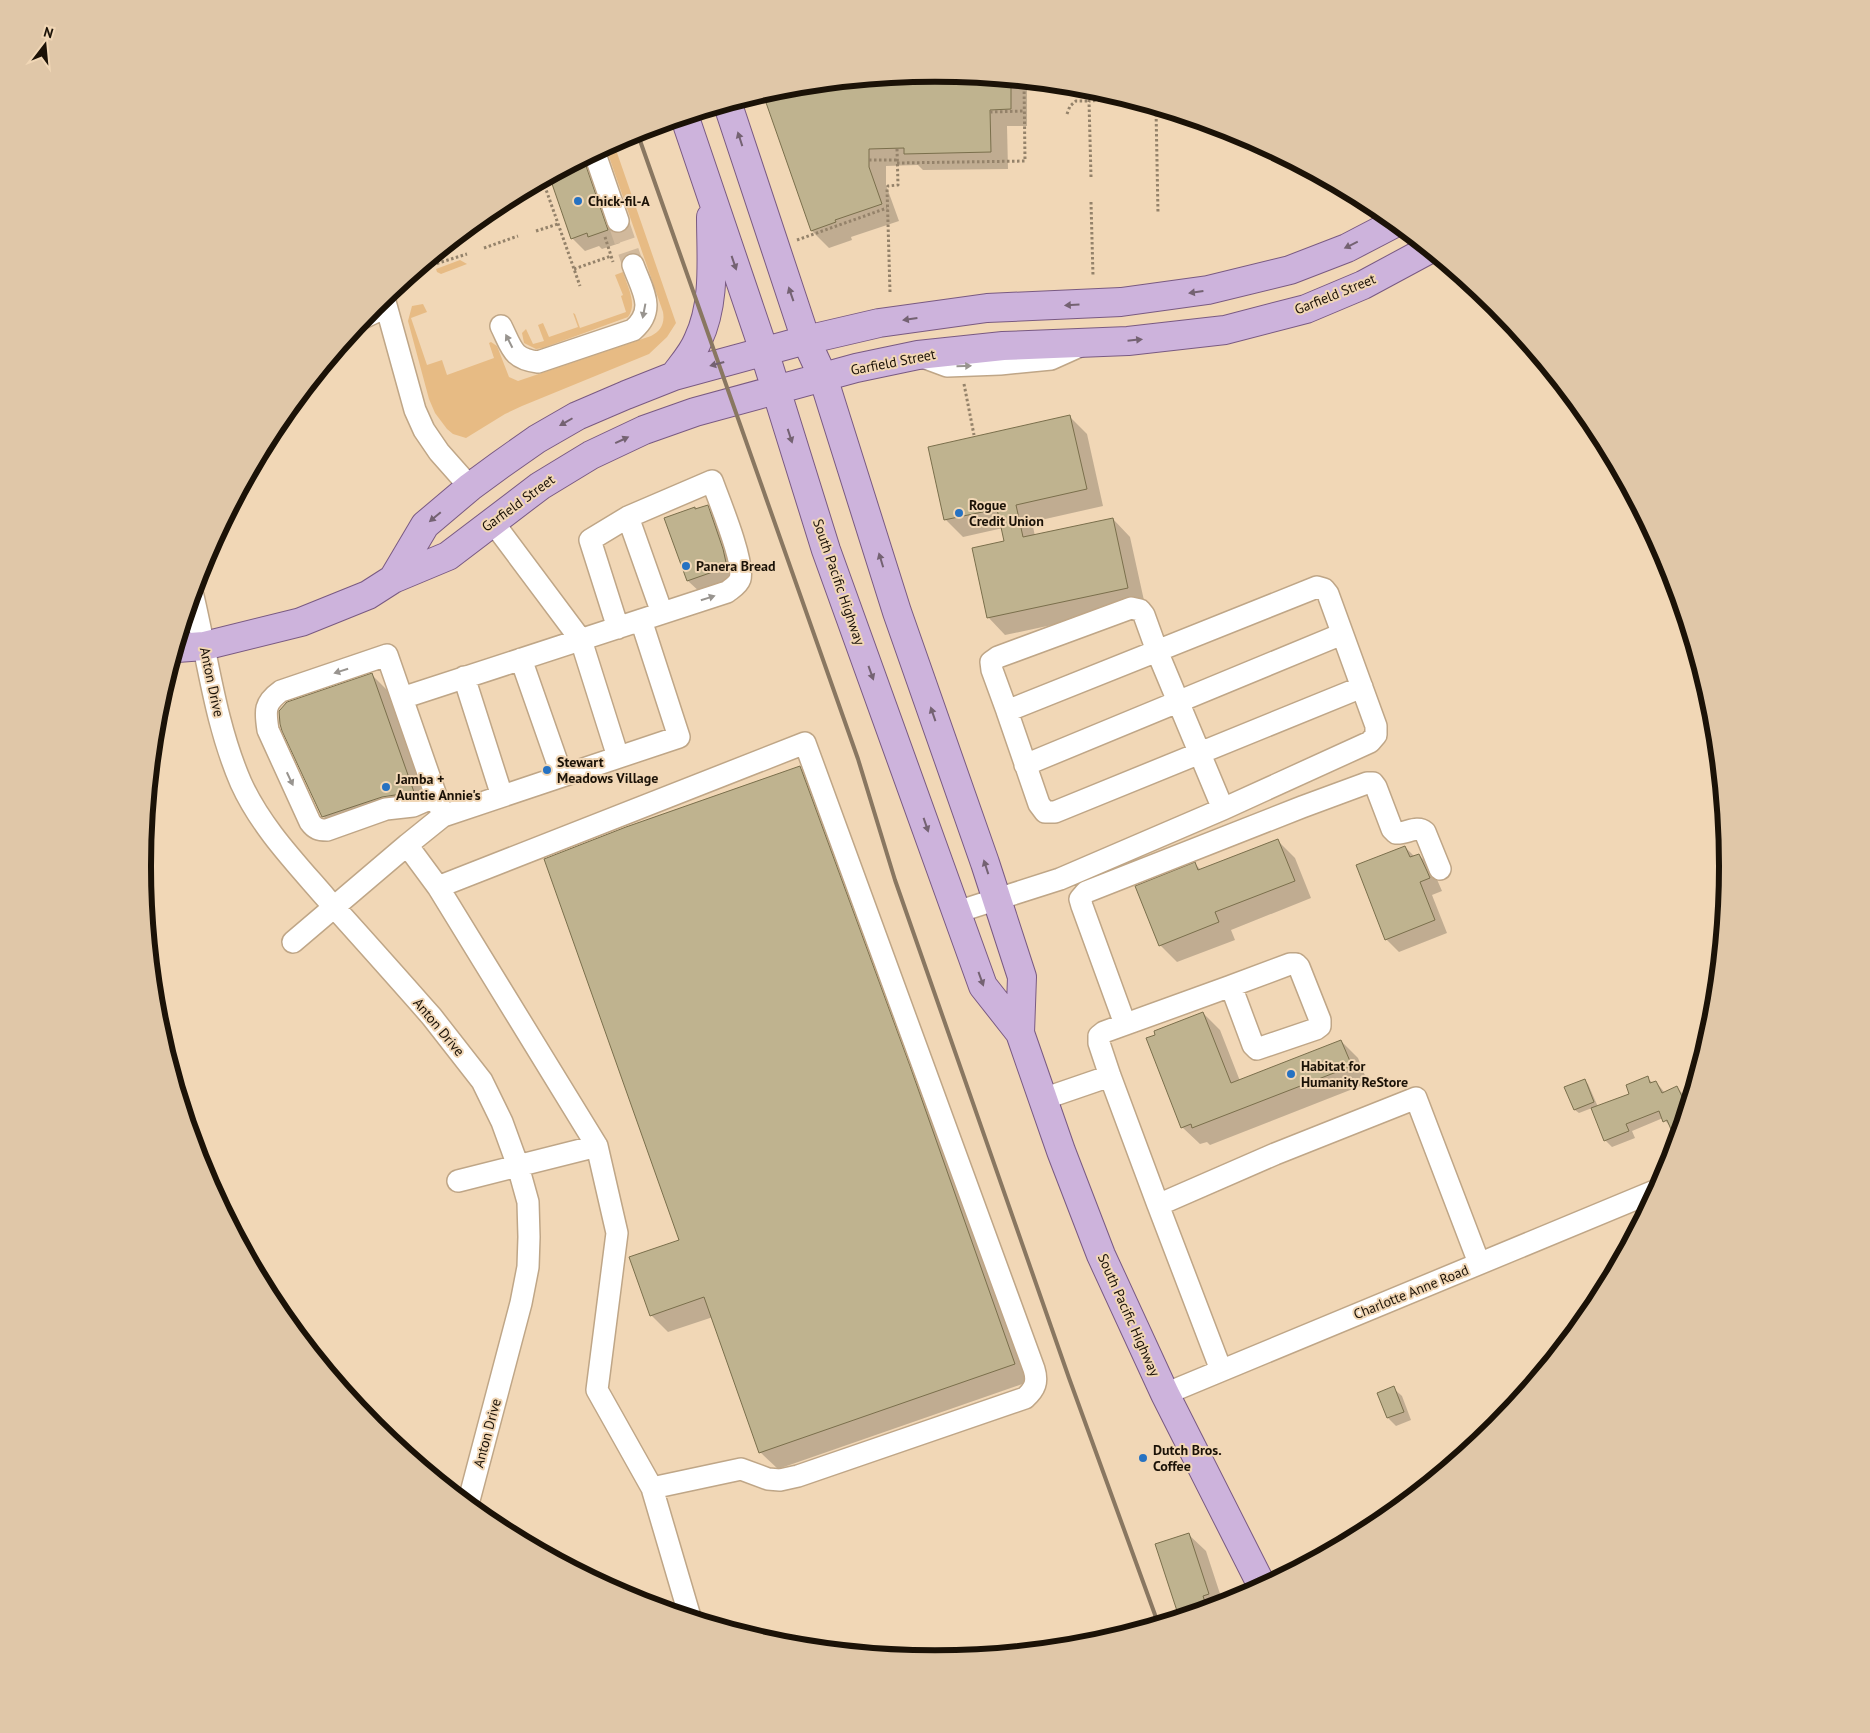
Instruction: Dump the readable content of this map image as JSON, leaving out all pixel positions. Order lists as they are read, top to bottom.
{
  "streets": {
    "main road": ["Garfield Street", "South Pacific Highway"],
    "street": ["Anton Drive", "Charlotte Anne Road"]
  },
  "crossings": [
    ["Garfield Street", "South Pacific Highway"],
    ["Garfield Street", "Anton Drive"],
    ["South Pacific Highway", "Charlotte Anne Road"]
  ],
  "places": [
    "Chick-fil-A",
    "Rogue Credit Union",
    "Panera Bread",
    "Stewart Meadows Village",
    "Jamba + Auntie Annie's",
    "Habitat for Humanity ReStore",
    "Dutch Bros. Coffee"
  ],
  "north": "top"
}
